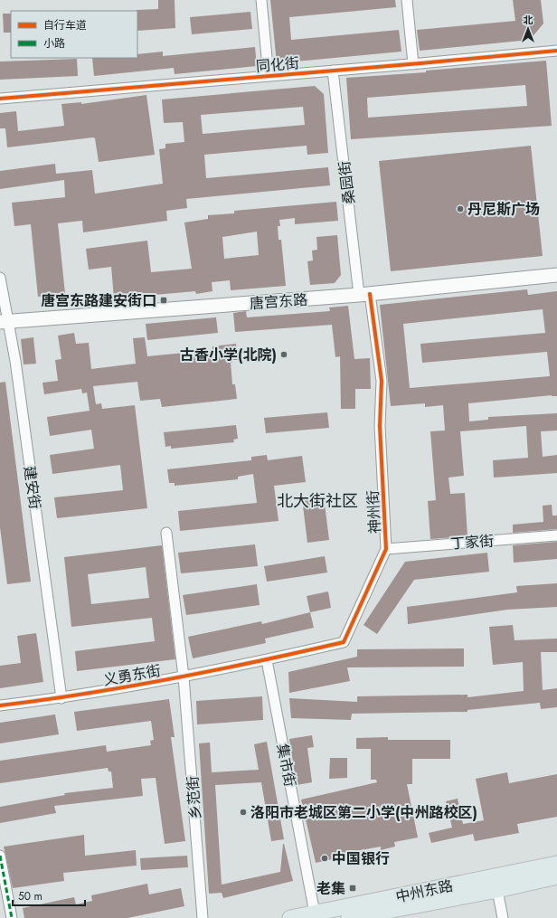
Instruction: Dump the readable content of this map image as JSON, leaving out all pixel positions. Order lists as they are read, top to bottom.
{
  "streets": {
    "main road": ["中州东路"],
    "street": [
      "同化街",
      "桑园街",
      "唐宫东路",
      "建安街",
      "神州街",
      "丁家街",
      "义勇东街",
      "集市街",
      "乡范街"
    ]
  },
  "crossings": [
    ["同化街", "桑园街"],
    ["桑园街", "唐宫东路"],
    ["桑园街", "神州街"],
    ["唐宫东路", "建安街"],
    ["唐宫东路", "神州街"],
    ["建安街", "义勇东街"],
    ["神州街", "丁家街"],
    ["神州街", "义勇东街"],
    ["神州街", "集市街"],
    ["义勇东街", "集市街"],
    ["义勇东街", "乡范街"],
    ["集市街", "中州东路"]
  ],
  "districts": ["北大街社区"],
  "places": {
    "other": [
      "丹尼斯广场",
      "古香小学(北院)",
      "洛阳市老城区第二小学(中州路校区)",
      "中国银行"
    ],
    "transit": ["唐宫东路建安街口", "老集"]
  },
  "legend": ["自行车道", "小路"],
  "scale_bar": "50 m",
  "north": "top"
}
